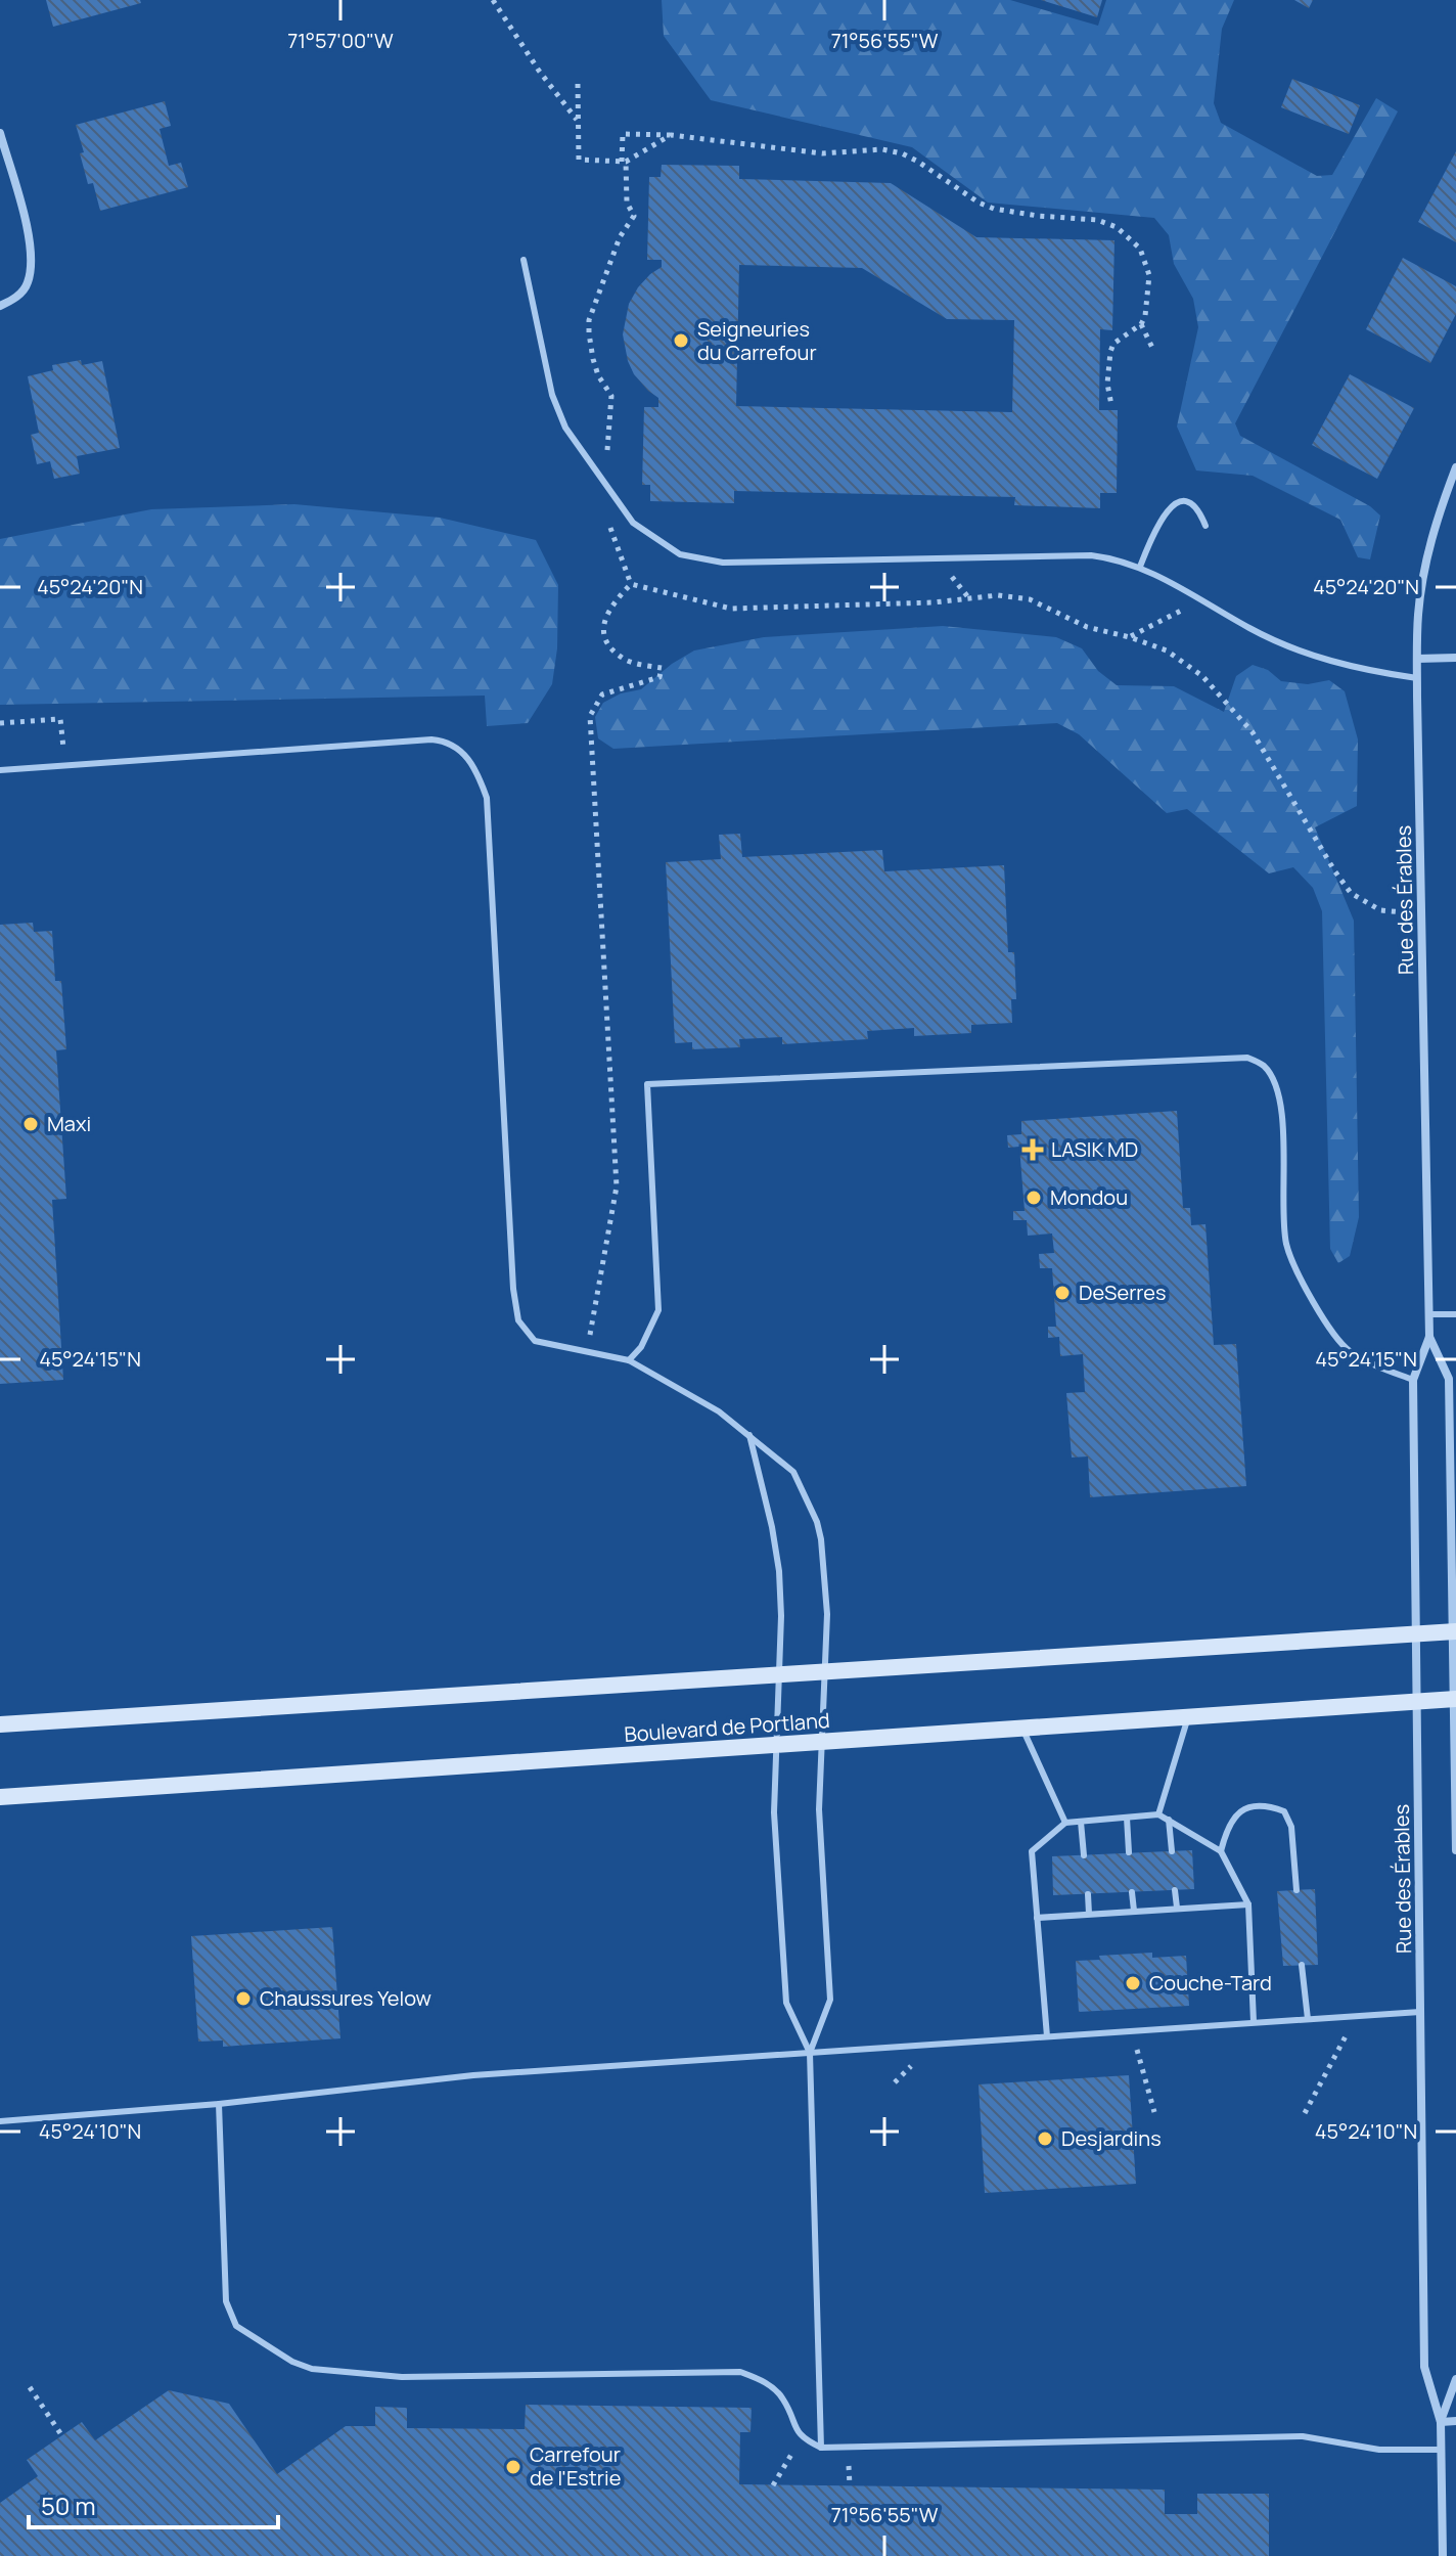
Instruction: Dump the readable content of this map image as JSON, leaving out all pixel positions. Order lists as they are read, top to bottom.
{
  "streets": {
    "main road": ["Boulevard de Portland"],
    "street": ["Rue des Érables"]
  },
  "crossings": [
    ["Rue des Érables", "Boulevard de Portland"]
  ],
  "places": {
    "other": [
      "Seigneuries du Carrefour",
      "Maxi",
      "Mondou",
      "DeSerres",
      "Couche-Tard",
      "Chaussures Yelow",
      "Desjardins",
      "Carrefour de l'Estrie"
    ],
    "health": ["LASIK MD"]
  },
  "scale_bar": "50 m",
  "coordinates": [
    "71°57'00\"W",
    "71°56'55\"W",
    "45°24'20\"N",
    "45°24'15\"N",
    "45°24'10\"N"
  ]
}
